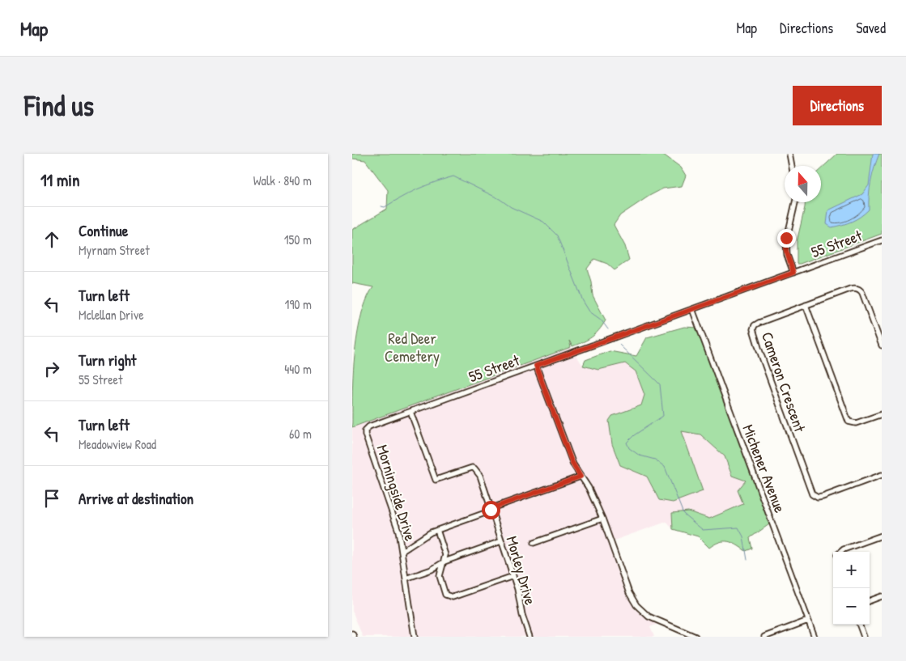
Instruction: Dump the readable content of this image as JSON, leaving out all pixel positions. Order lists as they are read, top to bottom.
{
  "streets": {
    "street": [
      "55 Street",
      "Cameron Crescent",
      "Michener Avenue",
      "Morningside Drive",
      "Morley Drive"
    ]
  },
  "crossings": [
    ["55 Street", "Michener Avenue"],
    ["55 Street", "Morningside Drive"],
    ["55 Street", "Morley Drive"]
  ],
  "parks": ["Red Deer Cemetery"],
  "north": "top",
  "page": {
    "header": "Map",
    "nav": ["Map", "Directions", "Saved"],
    "buttons": "Directions",
    "title": "Find us",
    "heading": ["11 min", "Walk · 840 m"],
    "list": [
      ["Continue", "Myrnam Street", "150 m"],
      ["Turn left", "Mclellan Drive", "190 m"],
      ["Turn right", "55 Street", "440 m"],
      ["Turn left", "Meadowview Road", "60 m"],
      "Arrive at destination"
    ],
    "map_buttons": ["+", "−"]
  }
}
